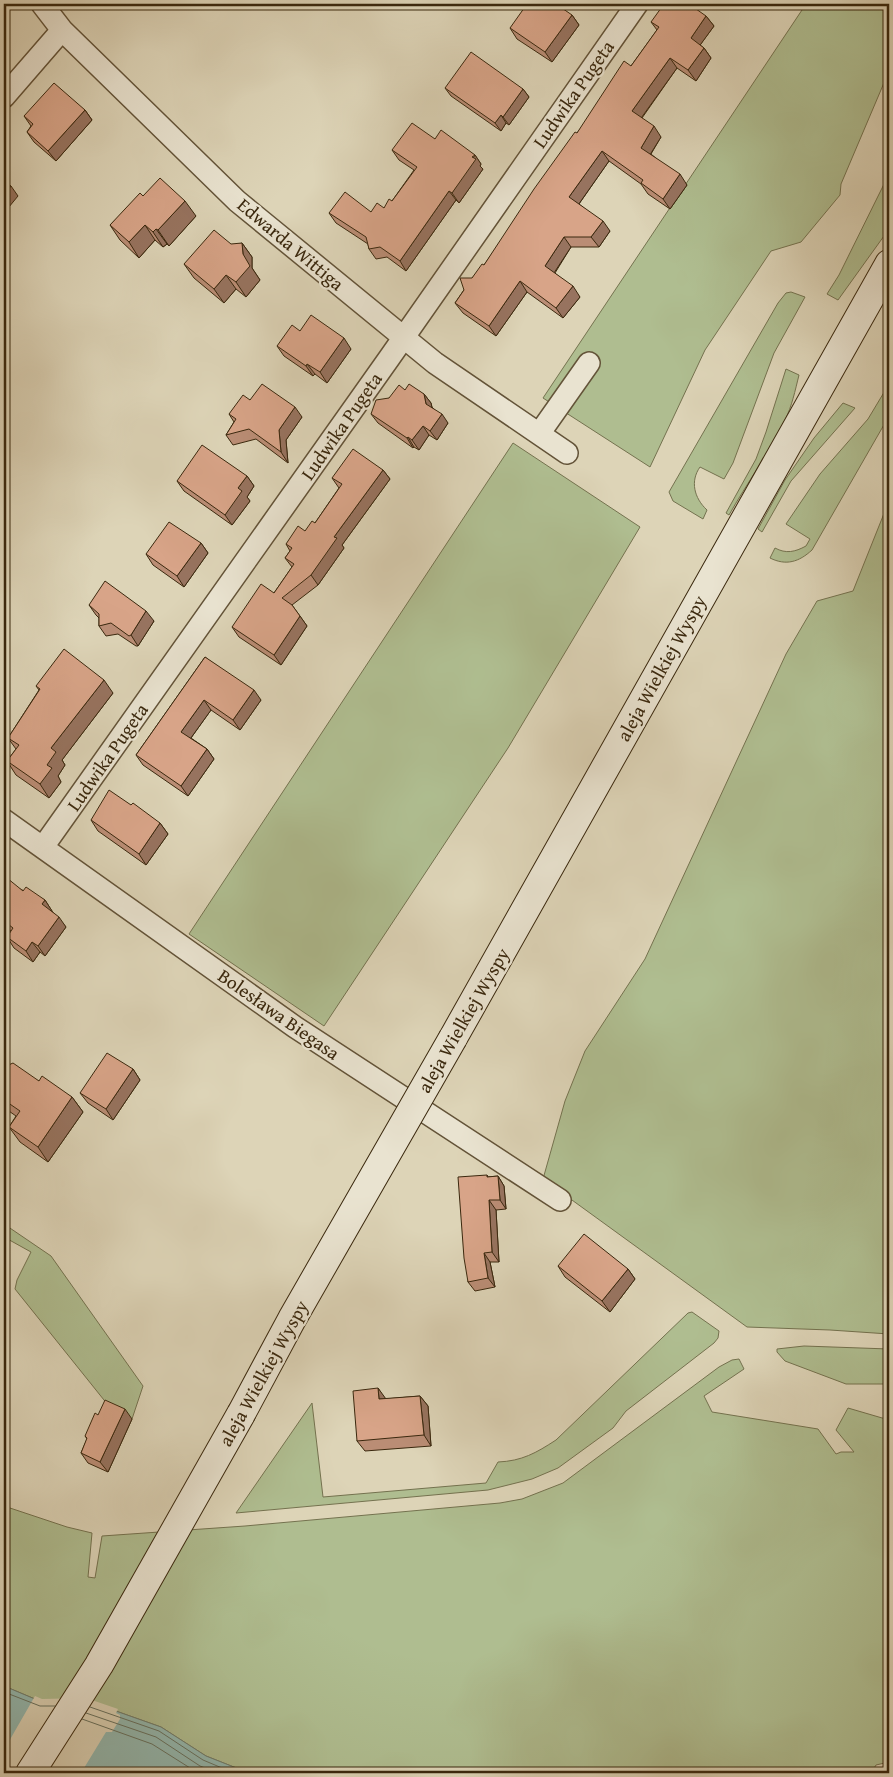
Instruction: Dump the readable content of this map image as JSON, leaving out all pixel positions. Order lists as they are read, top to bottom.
{
  "streets": {
    "main road": ["aleja Wielkiej Wyspy"],
    "street": ["Ludwika Pugeta", "Edwarda Wittiga", "Bolesława Biegasa"]
  },
  "crossings": [
    ["Ludwika Pugeta", "Edwarda Wittiga"],
    ["Ludwika Pugeta", "Bolesława Biegasa"]
  ]
}
